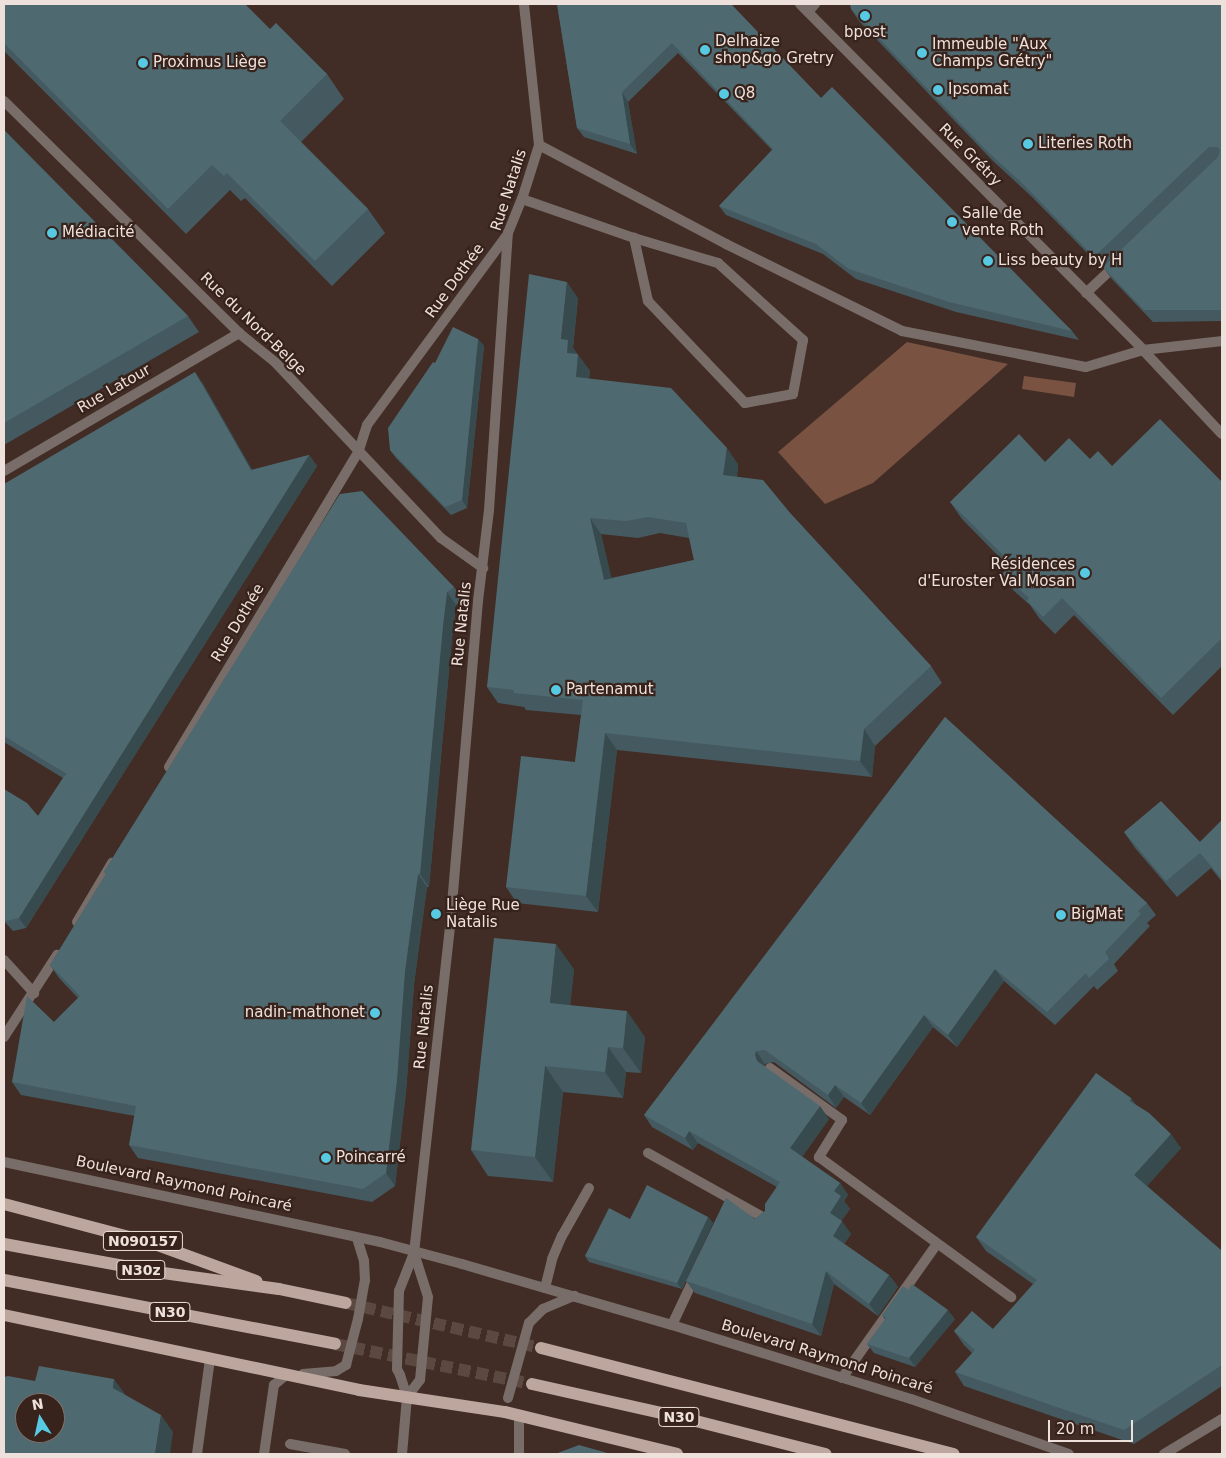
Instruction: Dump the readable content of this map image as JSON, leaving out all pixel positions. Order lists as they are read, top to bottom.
{
  "streets": {
    "main road": ["N090157", "N30z", "N30"],
    "street": [
      "Rue Grétry",
      "Rue Natalis",
      "Rue Dothée",
      "Rue du Nord-Belge",
      "Rue Latour",
      "Boulevard Raymond Poincaré"
    ]
  },
  "crossings": [
    ["Rue Natalis", "Rue Dothée"],
    ["Rue Natalis", "Rue du Nord-Belge"],
    ["Rue Natalis", "Boulevard Raymond Poincaré"],
    ["Rue Dothée", "Rue du Nord-Belge"],
    ["Rue du Nord-Belge", "Rue Latour"],
    ["N090157", "N30z"]
  ],
  "places": [
    "bpost",
    "Delhaize shop&go Gretry",
    "Immeuble \"Aux Champs Grétry\"",
    "Proximus Liège",
    "Ipsomat",
    "Q8",
    "Literies Roth",
    "Salle de vente Roth",
    "Médiacité",
    "Liss beauty by H",
    "Résidences d'Euroster Val Mosan",
    "Partenamut",
    "Liège Rue Natalis",
    "BigMat",
    "nadin-mathonet",
    "Poincarré"
  ],
  "scale_bar": "20 m",
  "north": "top"
}
